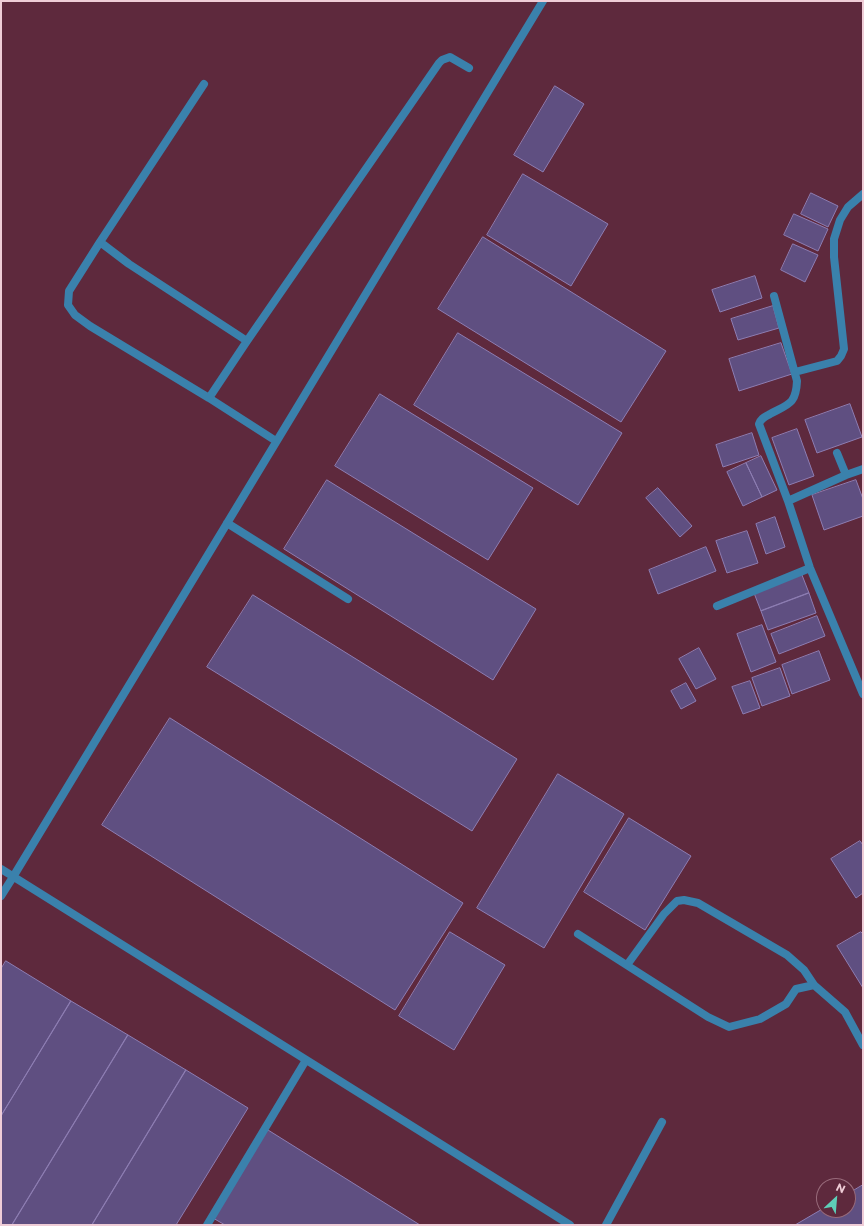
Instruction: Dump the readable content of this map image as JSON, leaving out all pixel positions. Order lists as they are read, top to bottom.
{
  "north": "top right"
}
